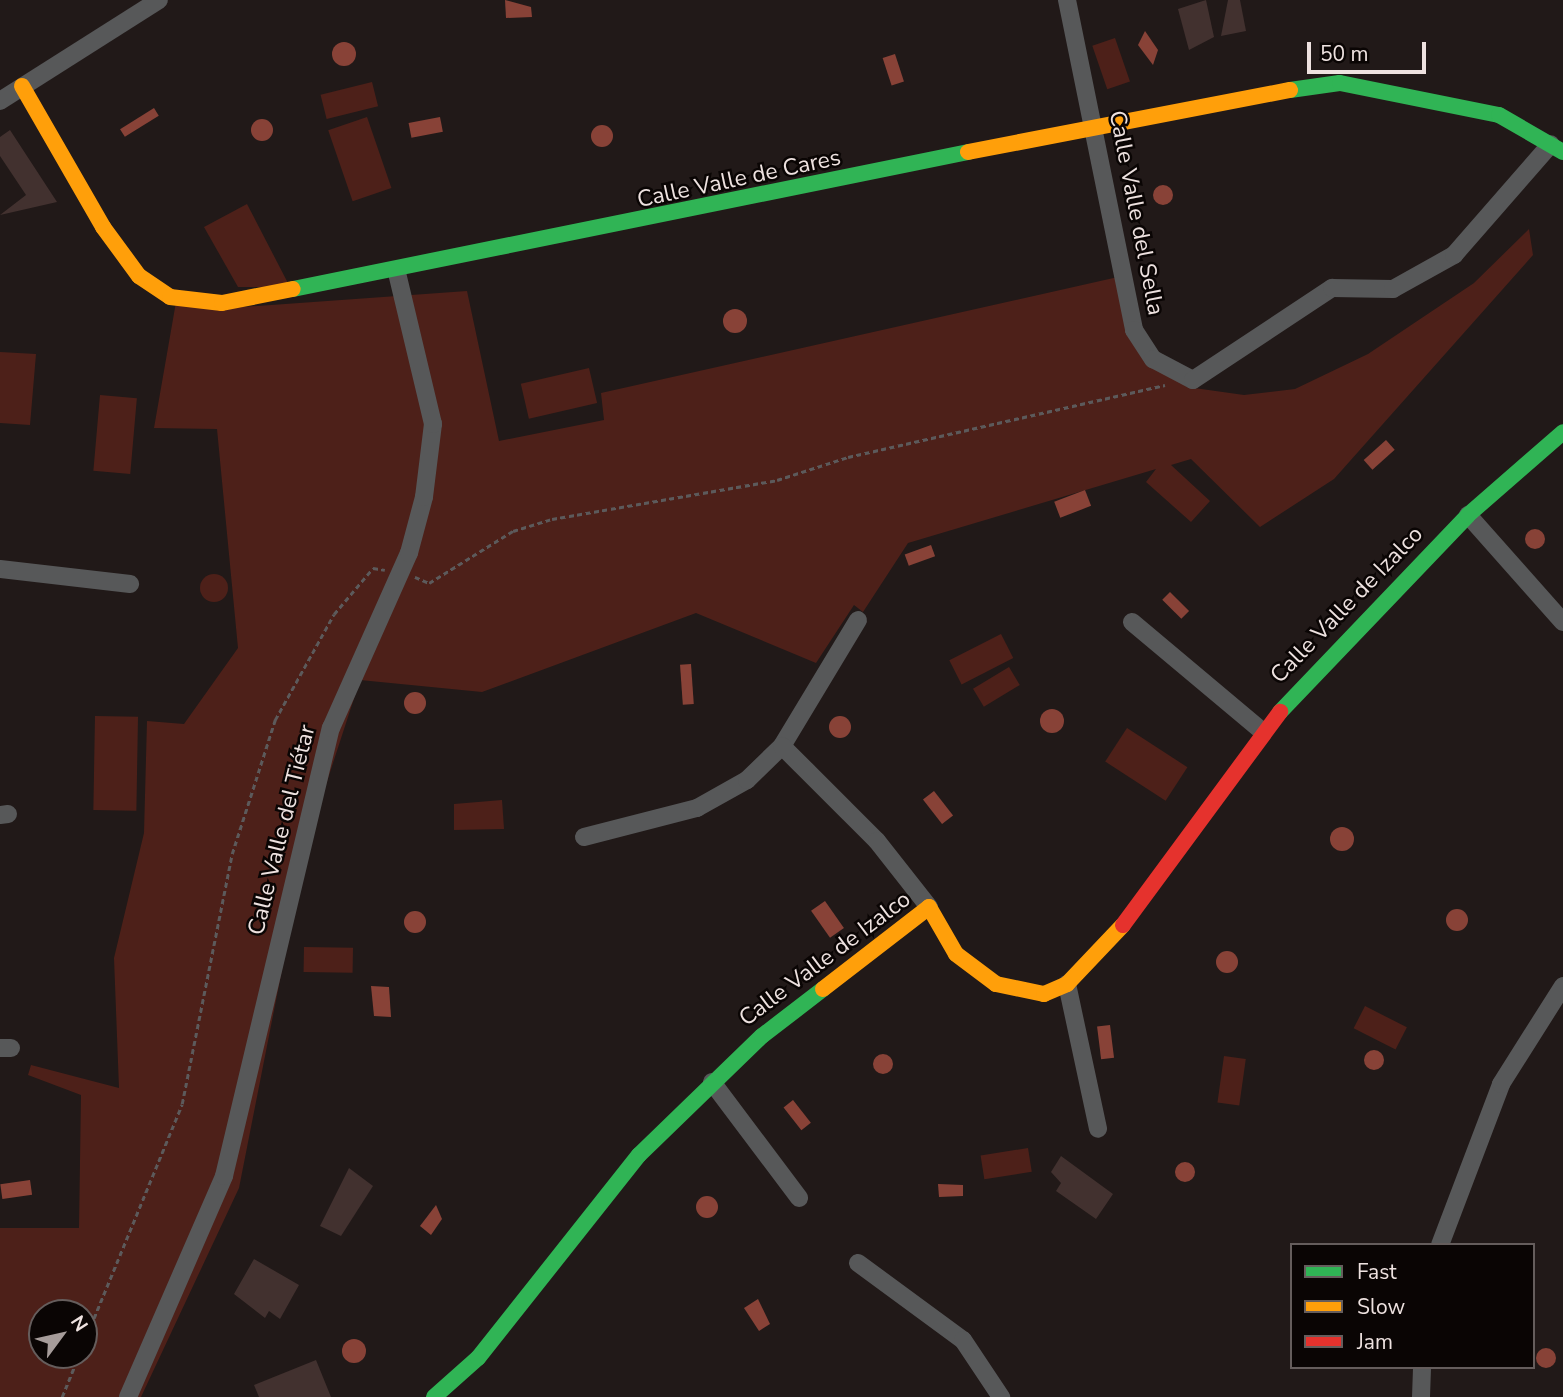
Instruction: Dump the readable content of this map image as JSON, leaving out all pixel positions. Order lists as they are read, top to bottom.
{
  "streets": {
    "street": [
      "Calle Valle de Cares",
      "Calle Valle del Sella",
      "Calle Valle de Izalco",
      "Calle Valle del Tiétar"
    ]
  },
  "crossings": [
    ["Calle Valle de Cares", "Calle Valle del Sella"],
    ["Calle Valle de Cares", "Calle Valle del Tiétar"]
  ],
  "legend": ["Fast", "Slow", "Jam"],
  "scale_bar": "50 m",
  "north": "top right"
}
